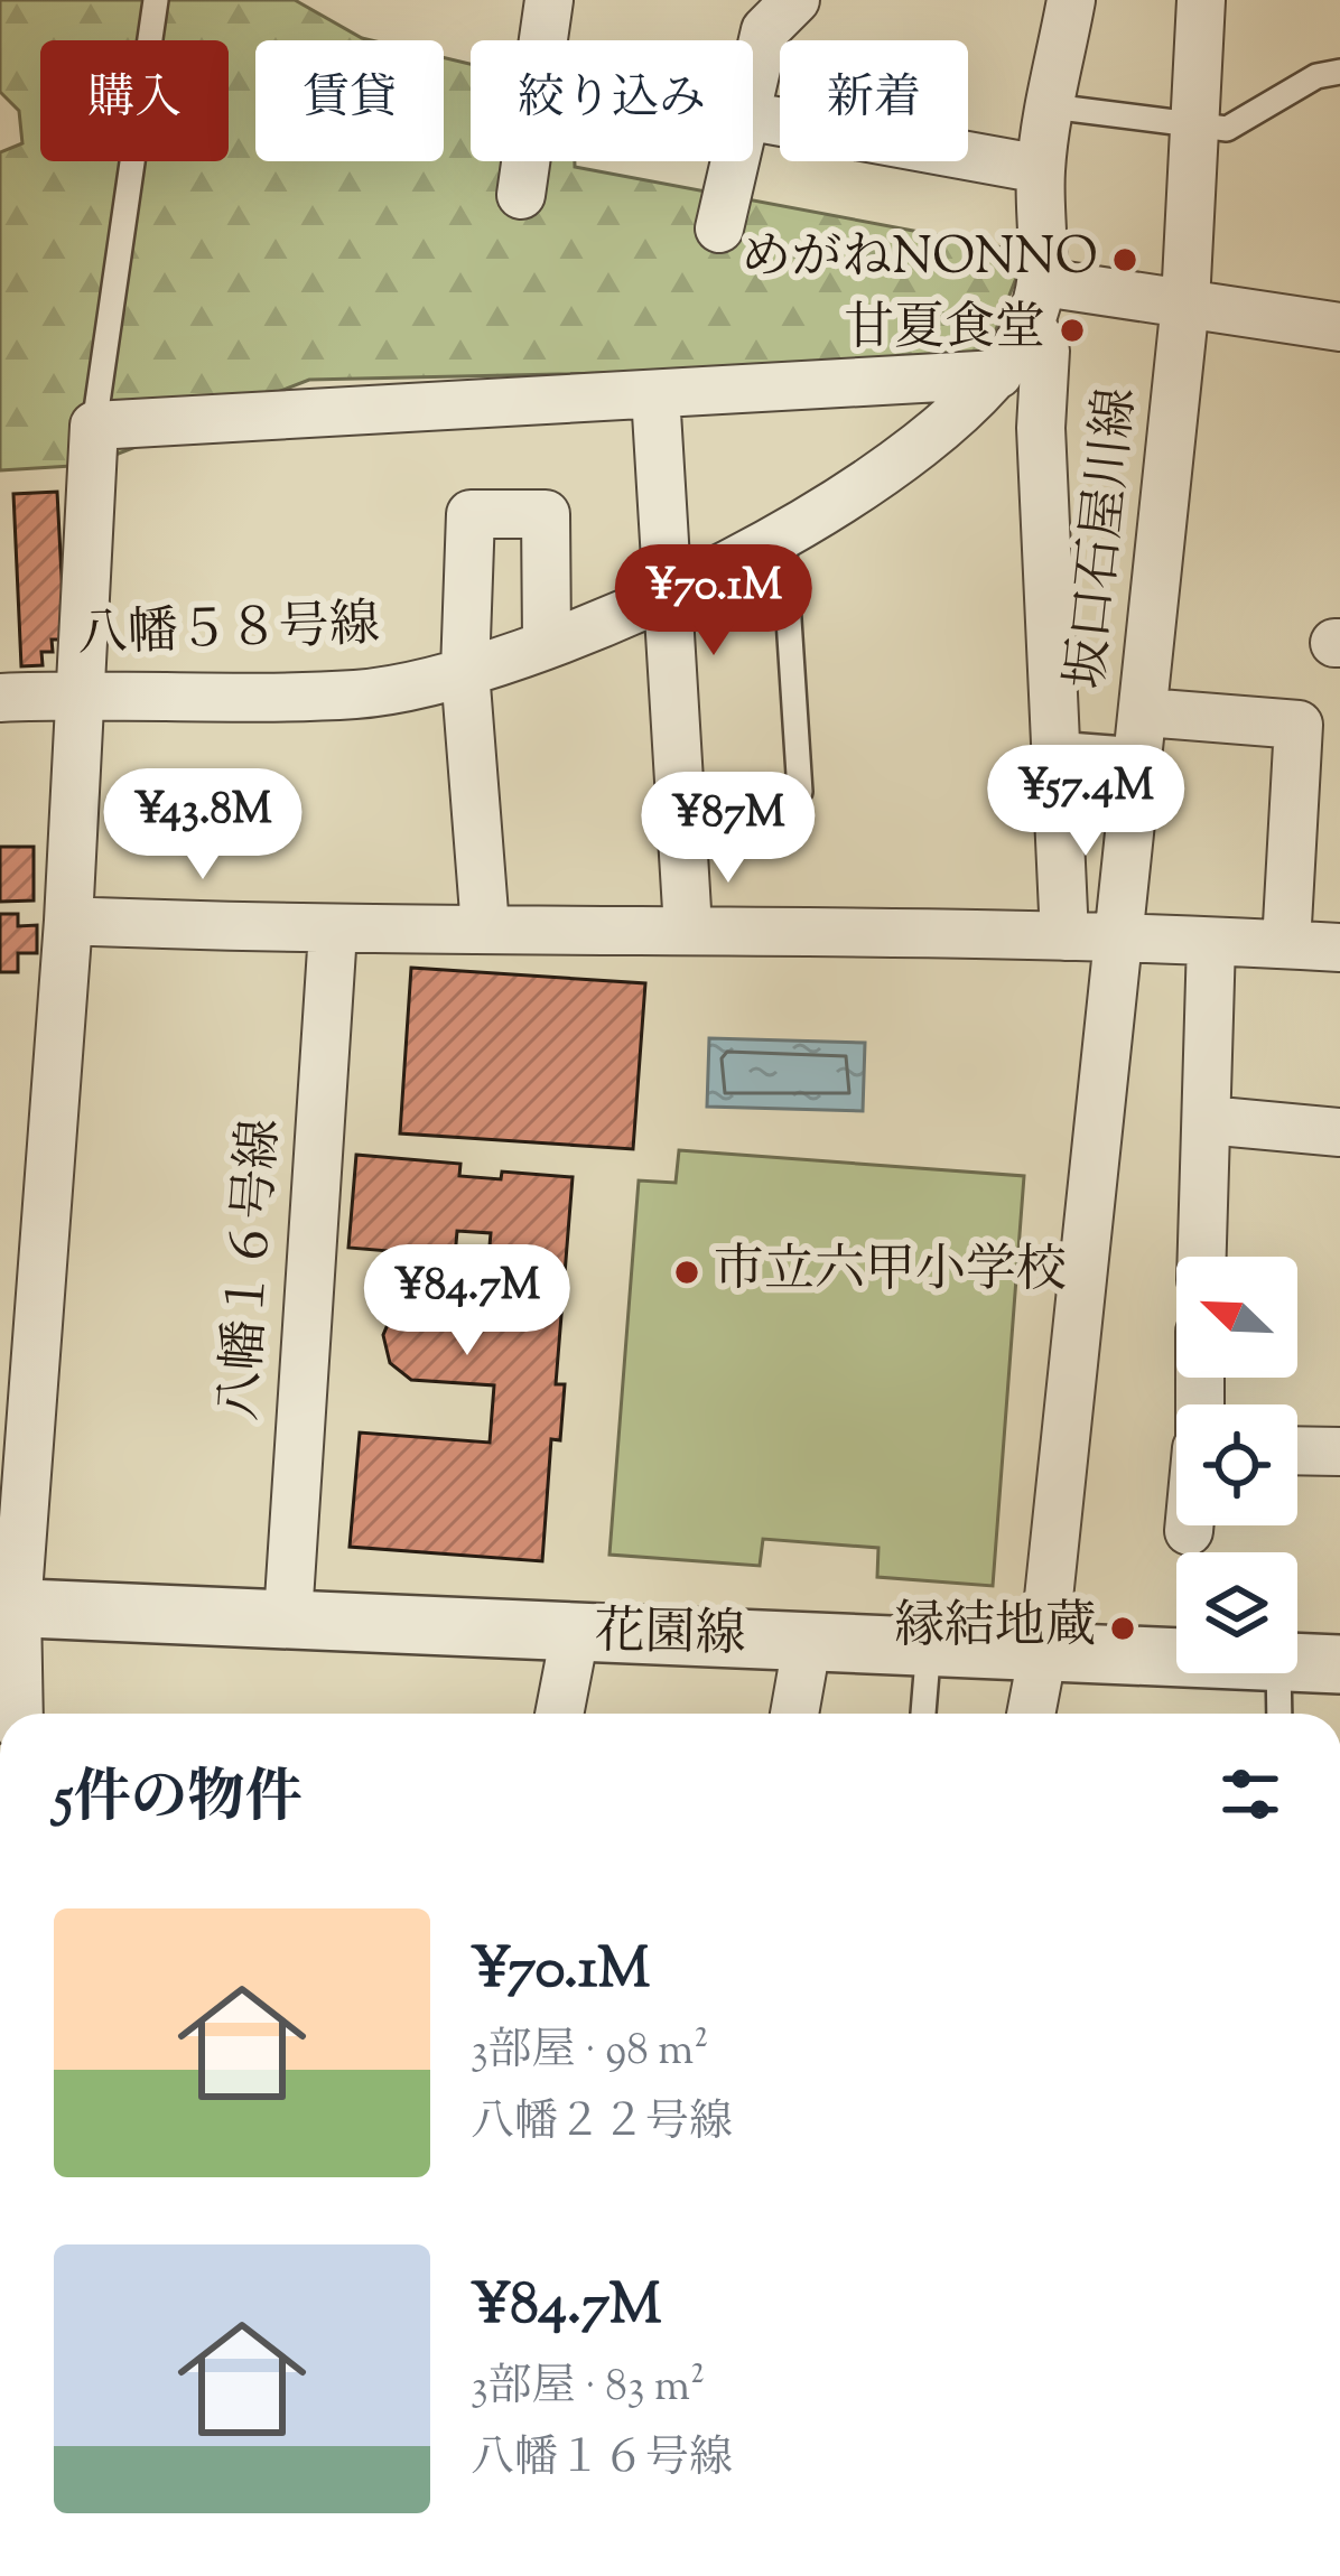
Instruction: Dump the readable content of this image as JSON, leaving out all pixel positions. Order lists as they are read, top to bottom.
{
  "streets": {
    "street": [
      "坂口石屋川線",
      "八幡５８号線",
      "八幡１６号線",
      "花園線"
    ]
  },
  "crossings": [
    ["坂口石屋川線", "花園線"],
    ["八幡１６号線", "花園線"]
  ],
  "places": [
    "めがねNONNO",
    "甘夏食堂",
    "市立六甲小学校",
    "縁結地蔵"
  ],
  "north": "top left",
  "page": {
    "chip": [
      "購入",
      "賃貸",
      "絞り込み",
      "新着"
    ],
    "price": [
      "¥70.1M",
      "¥57.4M",
      "¥43.8M",
      "¥87M",
      "¥84.7M"
    ],
    "heading": "5件の物件",
    "list": [
      {
        "name": "¥70.1M",
        "note": "3部屋 · 98 m² · 八幡２２号線"
      },
      {
        "name": "¥84.7M",
        "note": "3部屋 · 83 m² · 八幡１６号線"
      }
    ]
  }
}
